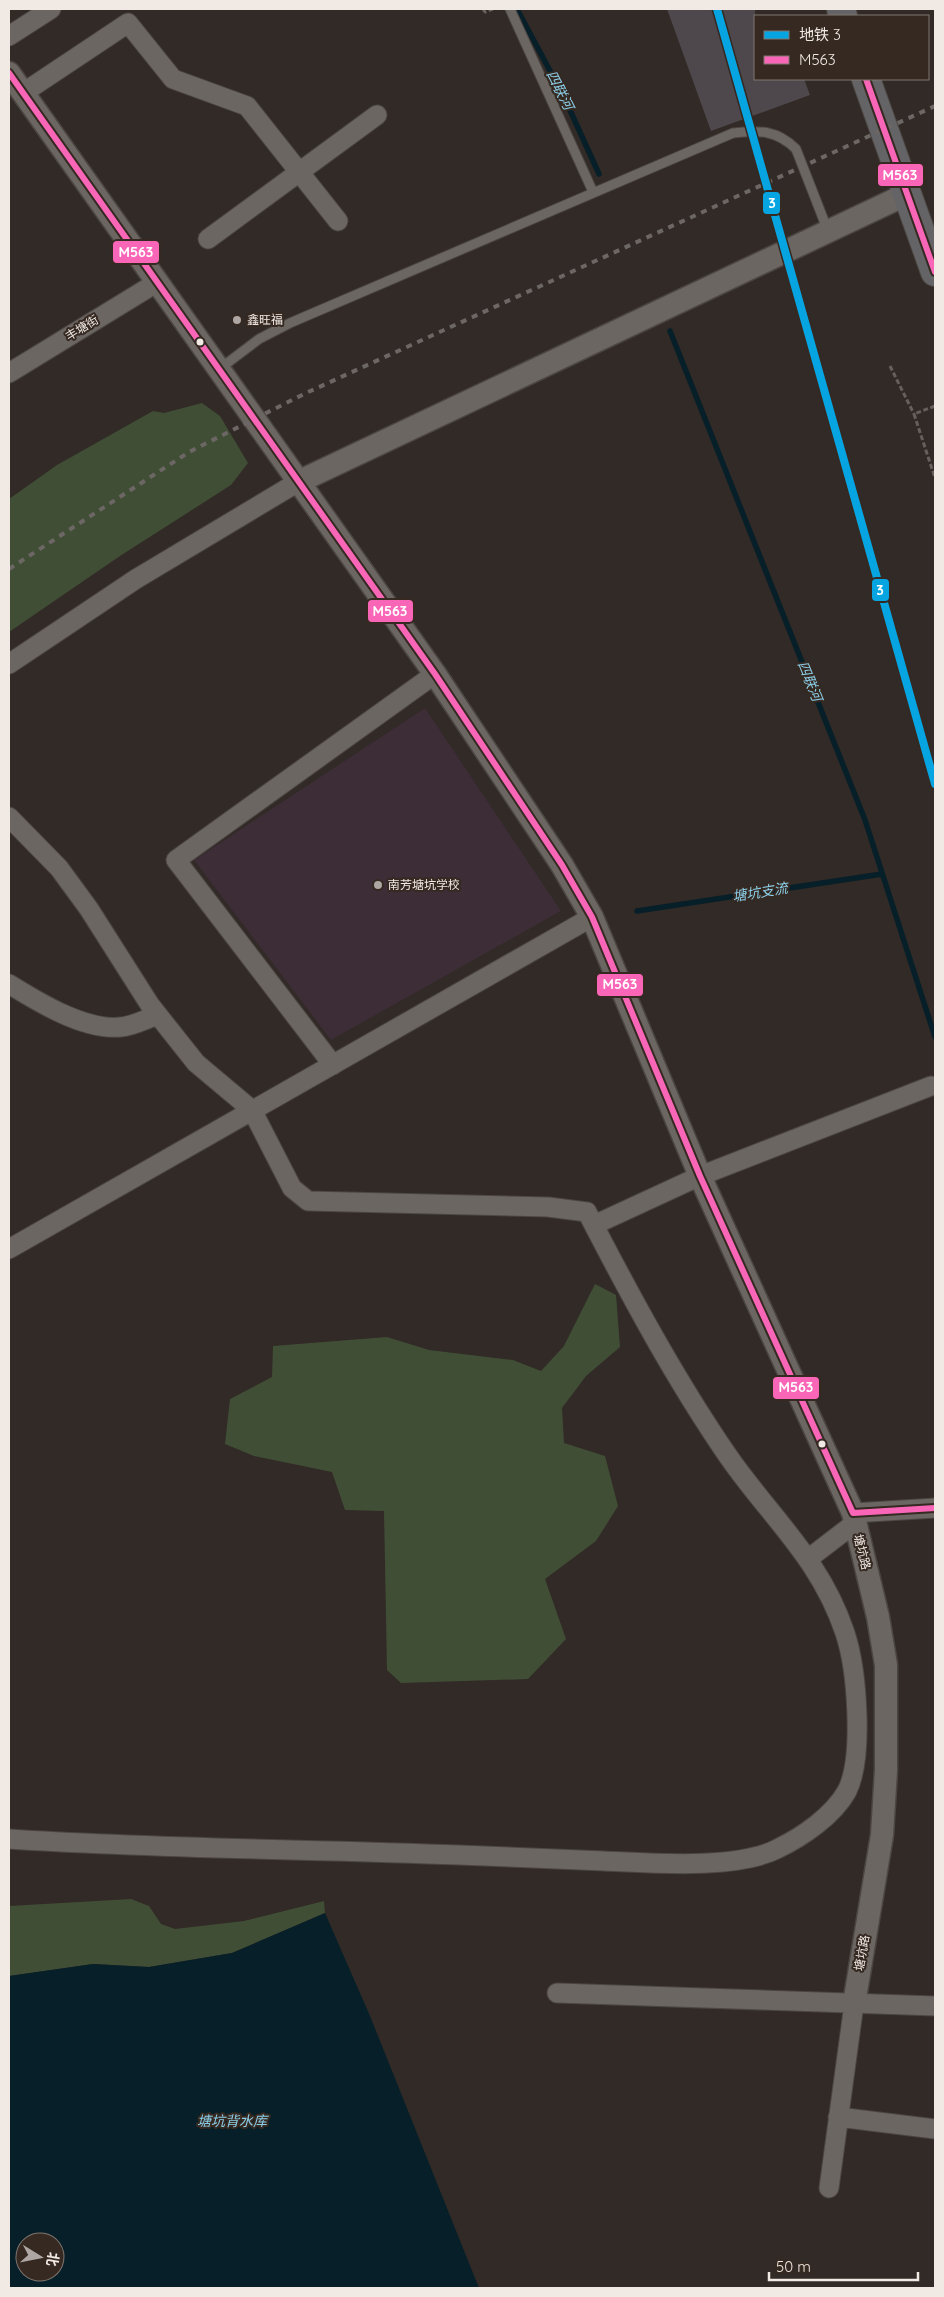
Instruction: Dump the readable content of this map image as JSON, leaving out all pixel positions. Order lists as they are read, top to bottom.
{
  "streets": {
    "street": ["丰塘街", "塘坑路"]
  },
  "crossings": [
    ["丰塘街", "塘坑路"]
  ],
  "water": ["四联河", "塘坑支流", "塘坑背水库"],
  "places": ["鑫旺福", "南芳塘坑学校"],
  "lines": ["metro line 3", "transit line M563"],
  "legend": ["地铁 3", "M563"],
  "scale_bar": "50 m",
  "north": "right"
}
